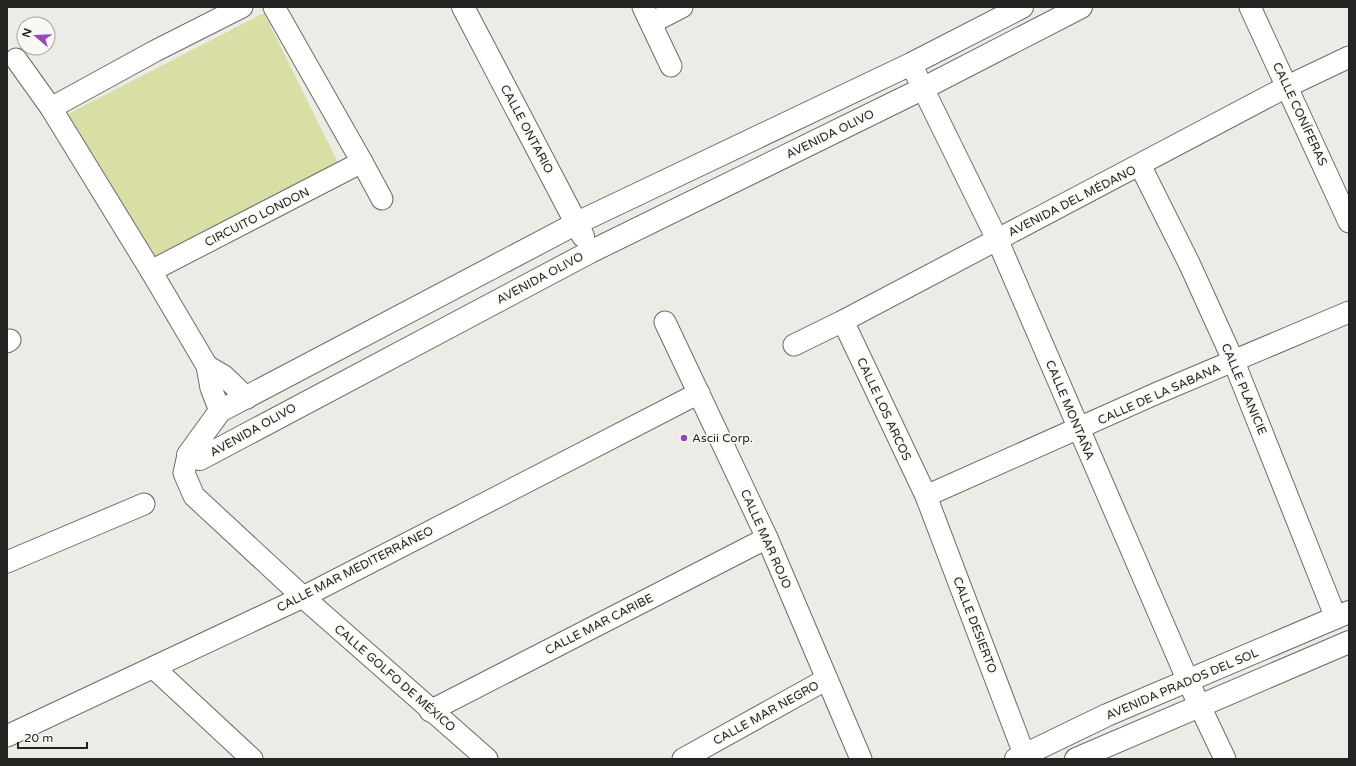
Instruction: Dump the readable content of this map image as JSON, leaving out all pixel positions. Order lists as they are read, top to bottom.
{
  "streets": {
    "street": [
      "CALLE CONÍFERAS",
      "CALLE ONTARIO",
      "AVENIDA OLIVO",
      "AVENIDA DEL MÉDANO",
      "CIRCUITO LONDON",
      "CALLE PLANICIE",
      "CALLE DE LA SABANA",
      "CALLE LOS ARCOS",
      "CALLE MONTAÑA",
      "CALLE MAR ROJO",
      "CALLE MAR MEDITERRÁNEO",
      "CALLE MAR CARIBE",
      "CALLE DESIERTO",
      "CALLE GOLFO DE MÉXICO",
      "AVENIDA PRADOS DEL SOL",
      "CALLE MAR NEGRO"
    ]
  },
  "crossings": [
    ["CALLE CONÍFERAS", "AVENIDA DEL MÉDANO"],
    ["CALLE ONTARIO", "AVENIDA OLIVO"],
    ["AVENIDA OLIVO", "CALLE MONTAÑA"],
    ["AVENIDA OLIVO", "CALLE GOLFO DE MÉXICO"],
    ["AVENIDA DEL MÉDANO", "CALLE PLANICIE"],
    ["AVENIDA DEL MÉDANO", "CALLE LOS ARCOS"],
    ["AVENIDA DEL MÉDANO", "CALLE MONTAÑA"],
    ["CALLE PLANICIE", "CALLE DE LA SABANA"],
    ["CALLE PLANICIE", "AVENIDA PRADOS DEL SOL"],
    ["CALLE DE LA SABANA", "CALLE LOS ARCOS"],
    ["CALLE DE LA SABANA", "CALLE MONTAÑA"],
    ["CALLE DE LA SABANA", "CALLE DESIERTO"],
    ["CALLE LOS ARCOS", "CALLE DESIERTO"],
    ["CALLE MONTAÑA", "AVENIDA PRADOS DEL SOL"],
    ["CALLE MAR ROJO", "CALLE MAR MEDITERRÁNEO"],
    ["CALLE MAR ROJO", "CALLE MAR CARIBE"],
    ["CALLE MAR ROJO", "CALLE MAR NEGRO"],
    ["CALLE MAR MEDITERRÁNEO", "CALLE GOLFO DE MÉXICO"],
    ["CALLE MAR CARIBE", "CALLE GOLFO DE MÉXICO"],
    ["CALLE DESIERTO", "AVENIDA PRADOS DEL SOL"]
  ],
  "places": ["Ascii Corp."],
  "scale_bar": "20 m",
  "north": "left"
}
